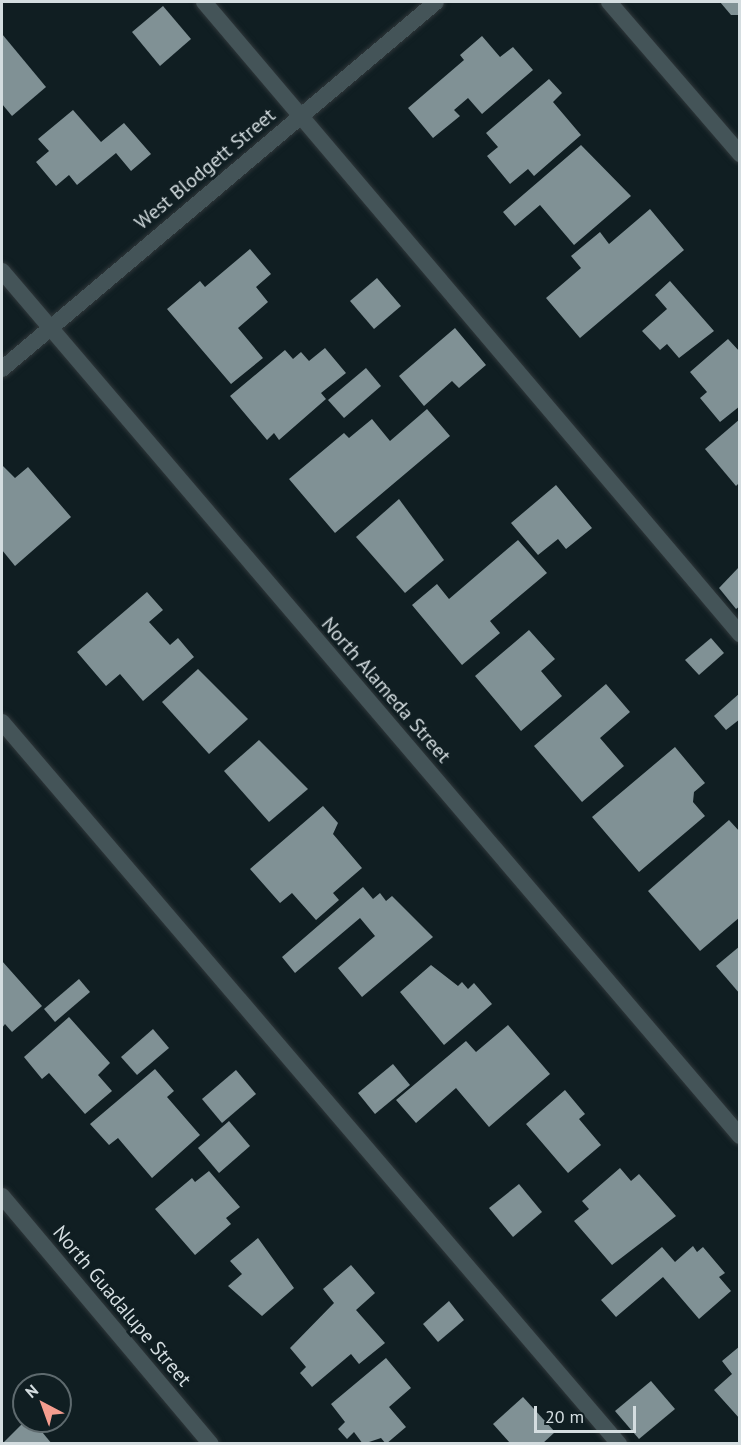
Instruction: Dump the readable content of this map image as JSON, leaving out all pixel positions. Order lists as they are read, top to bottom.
{
  "streets": {
    "street": ["West Blodgett Street", "North Alameda Street", "North Guadalupe Street"]
  },
  "crossings": [
    ["West Blodgett Street", "North Alameda Street"]
  ],
  "scale_bar": "20 m",
  "north": "top left"
}
